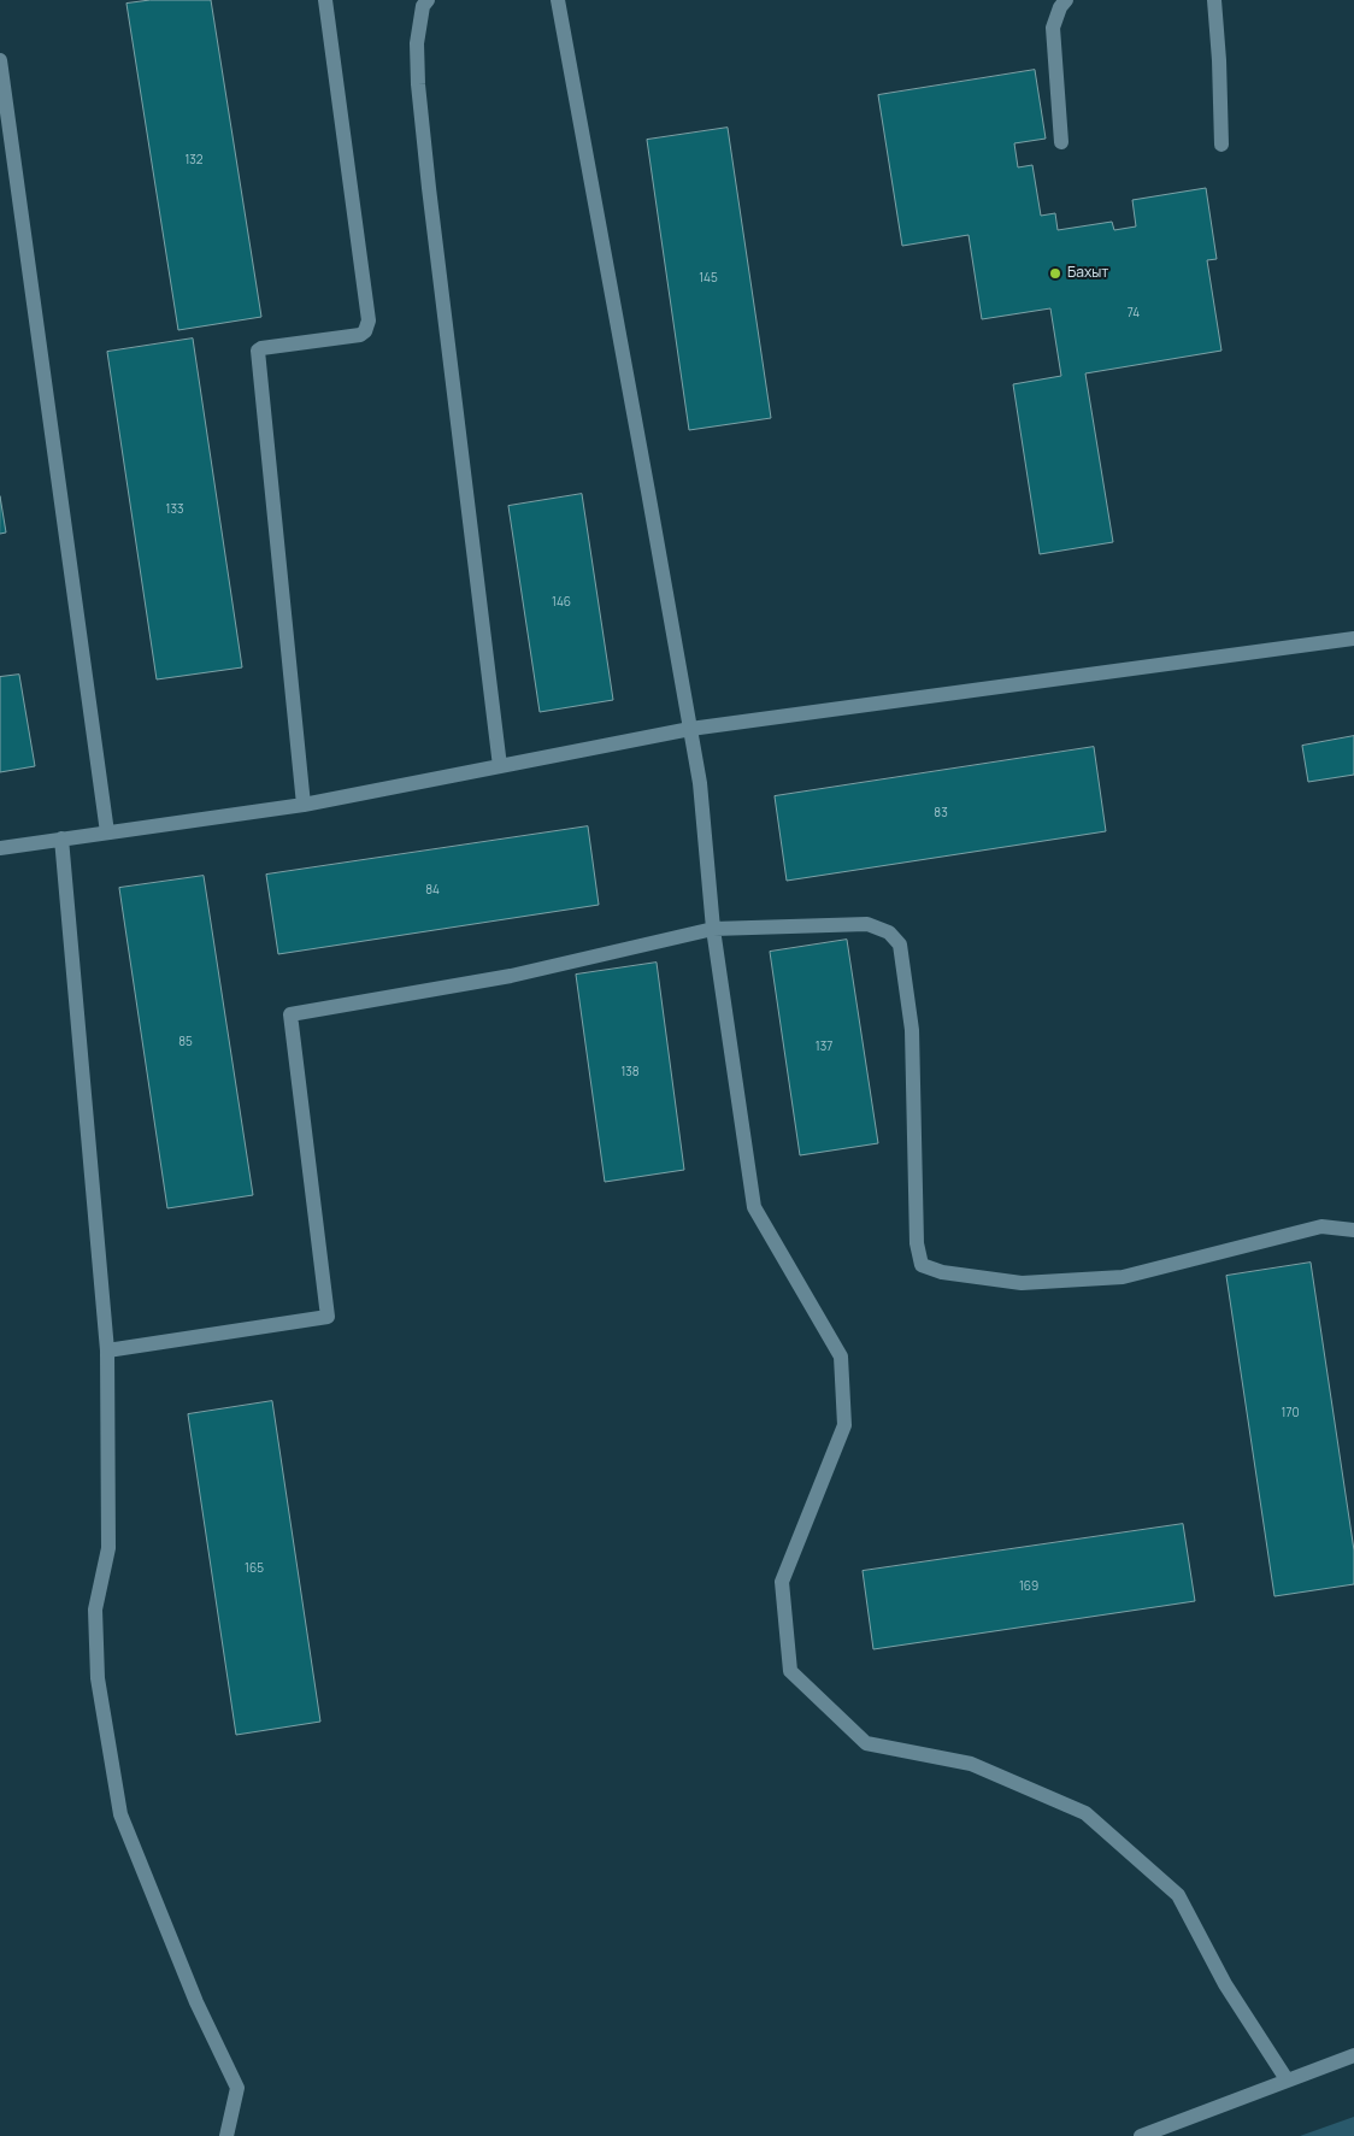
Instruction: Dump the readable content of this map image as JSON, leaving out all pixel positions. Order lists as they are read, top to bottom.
{
  "places": ["Бахыт"],
  "house_numbers": [
    "132",
    "145",
    "74",
    "133",
    "146",
    "83",
    "84",
    "85",
    "137",
    "138",
    "170",
    "165",
    "169"
  ]
}
